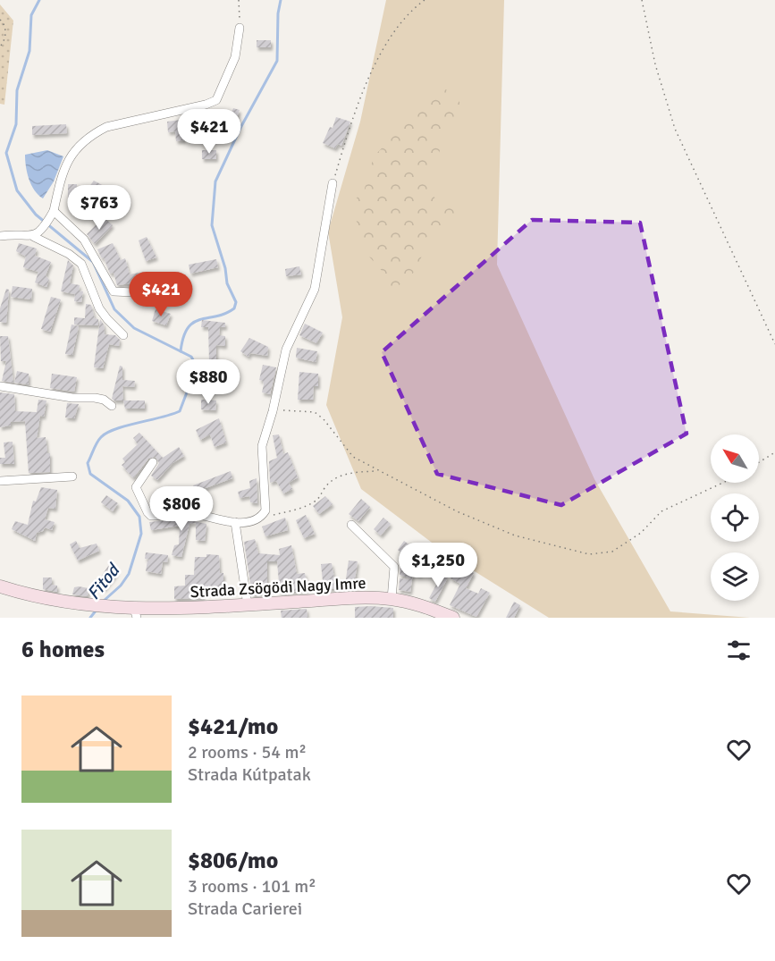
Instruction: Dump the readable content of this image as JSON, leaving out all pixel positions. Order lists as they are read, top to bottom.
{
  "streets": {
    "main road": ["Strada Zsögödi Nagy Imre"]
  },
  "water": ["Fitod"],
  "north": "top left",
  "page": {
    "price": [
      "$421",
      "$763",
      "$421",
      "$880",
      "$806",
      "$1,250"
    ],
    "heading": "6 homes",
    "list": [
      {
        "name": "$421/mo",
        "note": "2 rooms · 54 m² · Strada Kútpatak"
      },
      {
        "name": "$806/mo",
        "note": "3 rooms · 101 m² · Strada Carierei"
      }
    ]
  }
}
